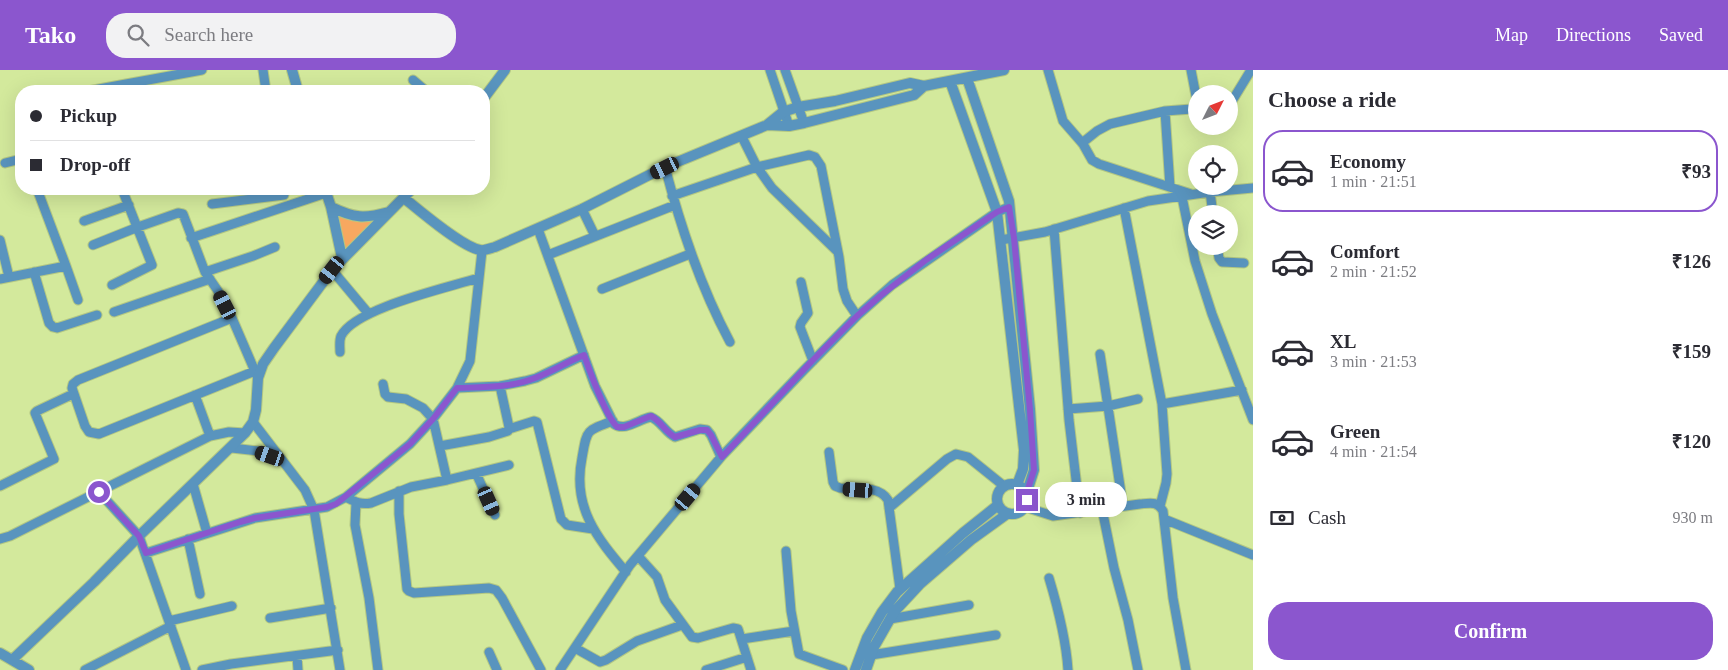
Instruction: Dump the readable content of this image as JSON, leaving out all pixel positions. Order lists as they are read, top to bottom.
{
  "north": "top right",
  "page": {
    "header": "Tako",
    "search": "Search here",
    "nav": ["Map", "Directions", "Saved"],
    "heading": "Choose a ride",
    "banner": ["Pickup", "Drop-off"],
    "list": [
      {
        "name": "Economy",
        "note": "1 min · 21:51",
        "value": "₹93"
      },
      {
        "name": "Comfort",
        "note": "2 min · 21:52",
        "value": "₹126"
      },
      {
        "name": "XL",
        "note": "3 min · 21:53",
        "value": "₹159"
      },
      {
        "name": "Green",
        "note": "4 min · 21:54",
        "value": "₹120"
      }
    ],
    "bubble": "3 min",
    "pay": ["Cash", "930 m"],
    "buttons": "Confirm"
  }
}
